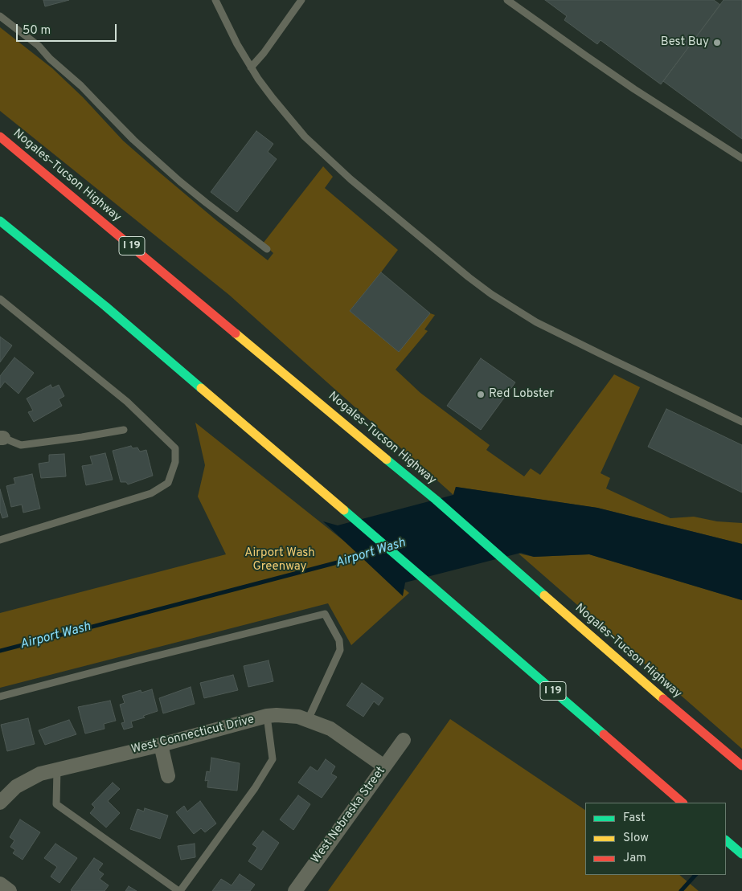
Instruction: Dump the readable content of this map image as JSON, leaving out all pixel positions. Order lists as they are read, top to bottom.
{
  "streets": {
    "highway": ["Nogales–Tucson Highway", "I 19"],
    "street": ["West Connecticut Drive", "West Nebraska Street"]
  },
  "crossings": [
    ["West Connecticut Drive", "West Nebraska Street"]
  ],
  "water": ["Airport Wash"],
  "parks": ["Airport Wash Greenway"],
  "places": ["Best Buy", "Red Lobster"],
  "legend": ["Fast", "Slow", "Jam"],
  "scale_bar": "50 m"
}
